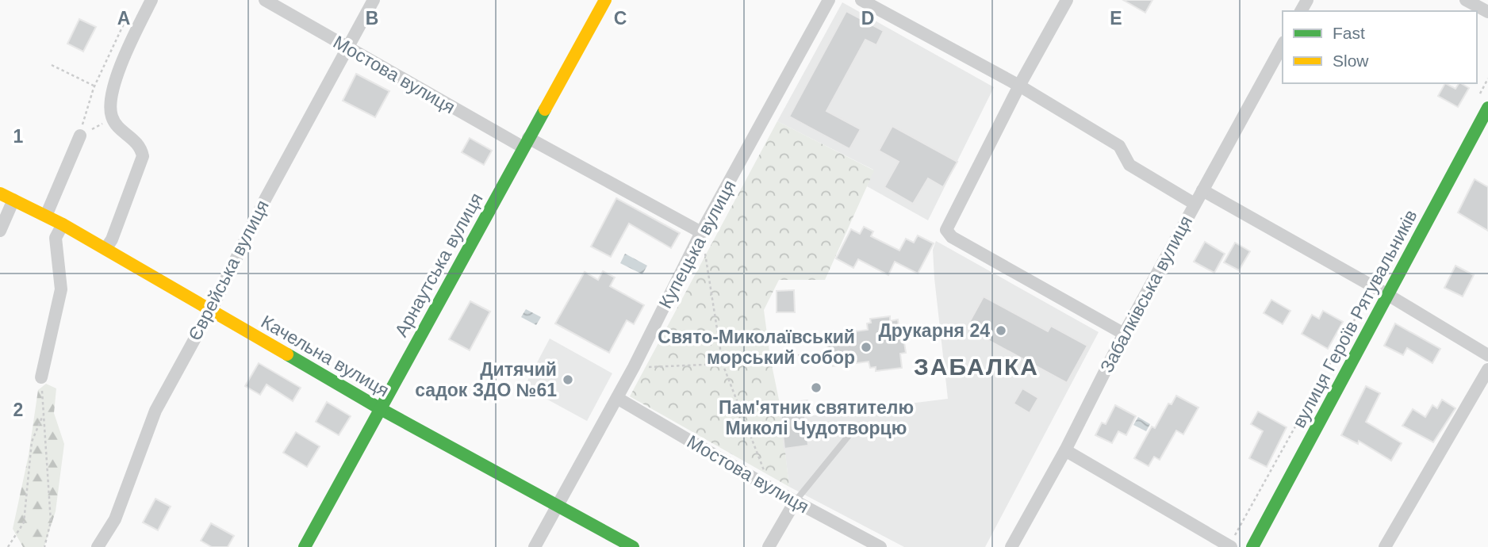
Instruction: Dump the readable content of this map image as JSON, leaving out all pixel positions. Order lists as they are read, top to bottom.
{
  "streets": {
    "street": [
      "Мостова вулиця",
      "Купецька вулиця",
      "Арнаутська вулиця",
      "Єврейська вулиця",
      "Забалківська вулиця",
      "вулиця Героїв Рятувальників",
      "Качельна вулиця"
    ]
  },
  "crossings": [
    ["Мостова вулиця", "Купецька вулиця"],
    ["Мостова вулиця", "Арнаутська вулиця"],
    ["Мостова вулиця", "Єврейська вулиця"],
    ["Купецька вулиця", "Качельна вулиця"],
    ["Арнаутська вулиця", "Качельна вулиця"],
    ["Єврейська вулиця", "Качельна вулиця"]
  ],
  "districts": ["ЗАБАЛКА"],
  "places": [
    "Друкарня 24",
    "Свято-Миколаївський морський собор",
    "Дитячий садок ЗДО №61",
    "Пам'ятник святителю Миколі Чудотворцю"
  ],
  "legend": ["Fast", "Slow"],
  "grid": {
    "columns": [
      "A",
      "B",
      "C",
      "D",
      "E"
    ],
    "rows": ["1", "2"]
  }
}
